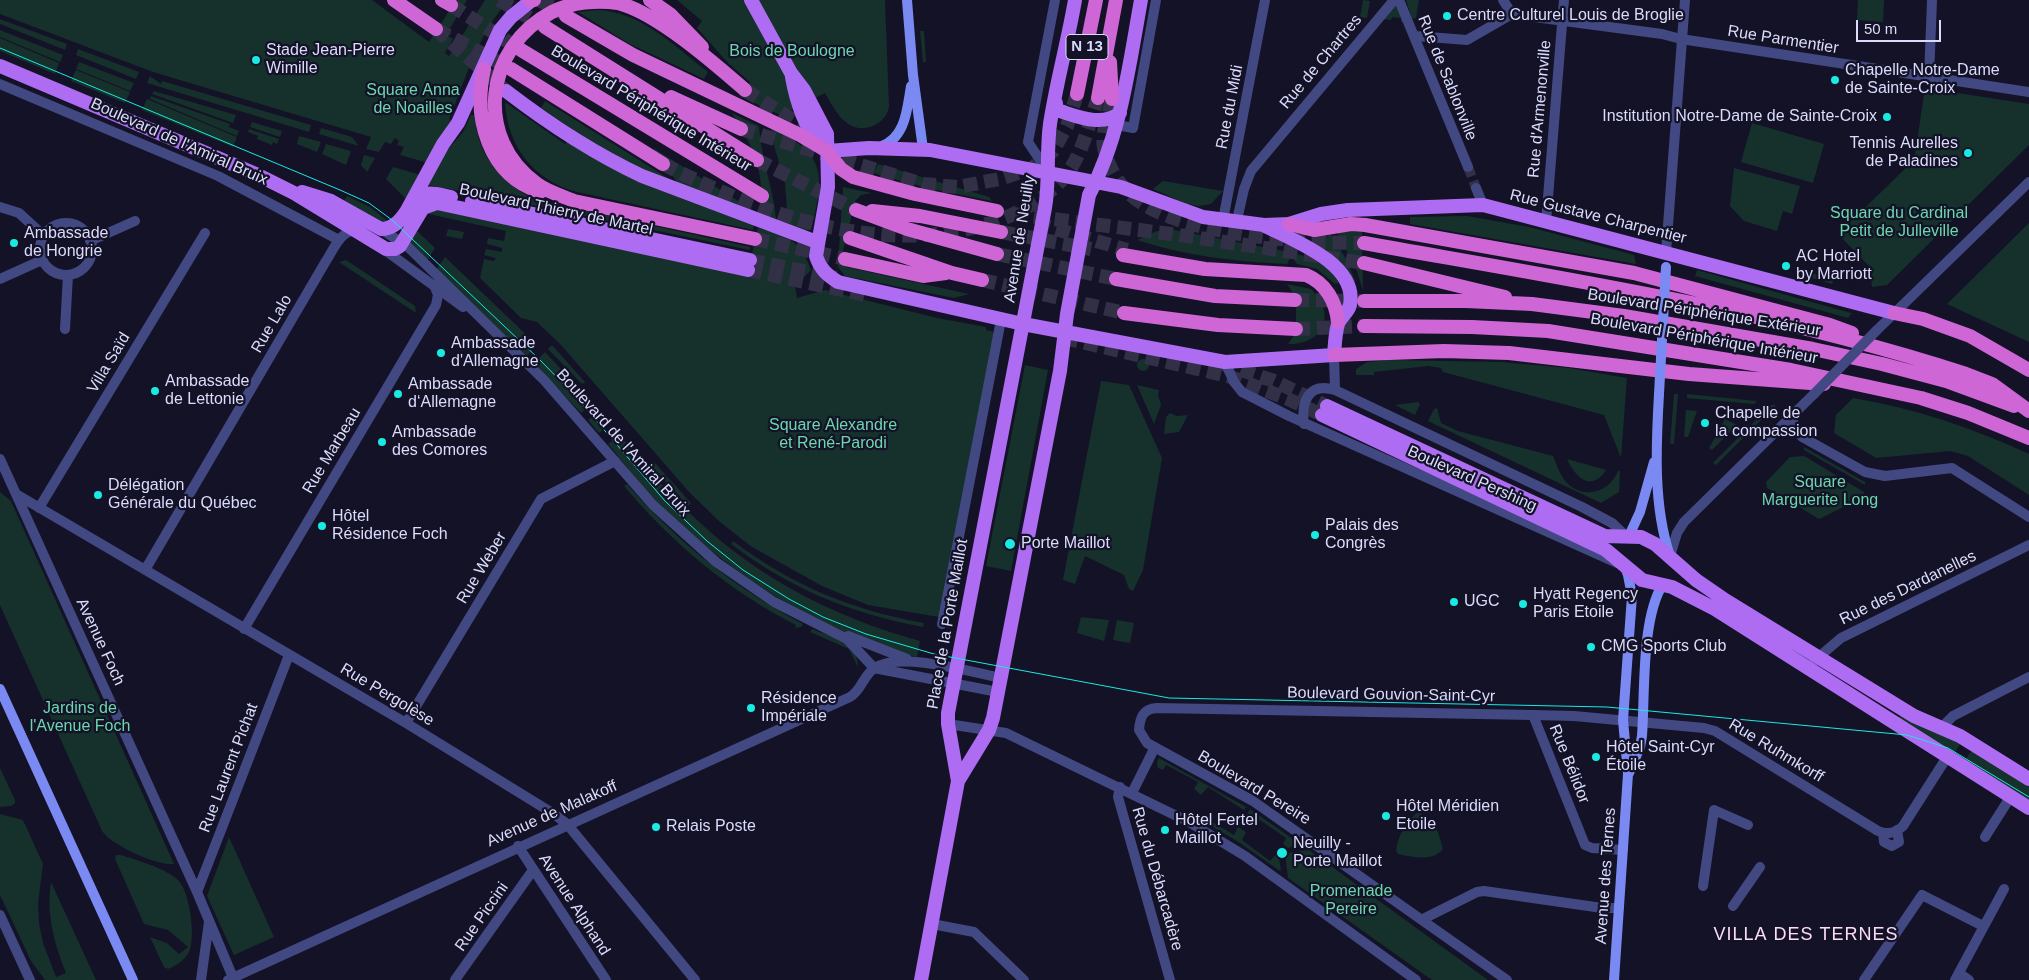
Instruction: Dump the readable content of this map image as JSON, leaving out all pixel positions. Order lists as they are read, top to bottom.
{
  "streets": {
    "highway": ["N 13", "Boulevard Périphérique Intérieur", "Boulevard Périphérique Extérieur"],
    "main road": [
      "Boulevard de l'Amiral Bruix",
      "Boulevard Thierry de Martel",
      "Rue Gustave Charpentier",
      "Avenue de Neuilly",
      "Boulevard Pershing",
      "Place de la Porte Maillot",
      "Avenue des Ternes"
    ],
    "street": [
      "Rue Parmentier",
      "Rue de Chartres",
      "Rue de Sablonville",
      "Rue du Midi",
      "Rue d'Armenonville",
      "Rue Lalo",
      "Villa Saïd",
      "Rue Marbeau",
      "Rue Weber",
      "Rue des Dardanelles",
      "Avenue Foch",
      "Rue Pergolèse",
      "Boulevard Gouvion-Saint-Cyr",
      "Rue Ruhmkorff",
      "Rue Bélidor",
      "Rue Laurent Pichat",
      "Boulevard Pereire",
      "Avenue de Malakoff",
      "Rue du Débarcadère",
      "Avenue Alphand",
      "Rue Piccini"
    ]
  },
  "crossings": [
    ["Rue Parmentier", "Rue d'Armenonville"],
    ["Rue d'Armenonville", "Rue Gustave Charpentier"],
    ["Boulevard de l'Amiral Bruix", "Boulevard Thierry de Martel"],
    ["Boulevard de l'Amiral Bruix", "Rue Lalo"],
    ["Boulevard de l'Amiral Bruix", "Rue Marbeau"],
    ["Boulevard de l'Amiral Bruix", "Rue Weber"],
    ["Boulevard de l'Amiral Bruix", "Place de la Porte Maillot"],
    ["Boulevard de l'Amiral Bruix", "Avenue de Malakoff"],
    ["Avenue de Neuilly", "Place de la Porte Maillot"],
    ["Rue Lalo", "Rue Pergolèse"],
    ["Villa Saïd", "Rue Pergolèse"],
    ["Rue Marbeau", "Rue Pergolèse"],
    ["Boulevard Pershing", "Rue des Dardanelles"],
    ["Boulevard Pershing", "Rue Ruhmkorff"],
    ["Boulevard Pershing", "Avenue des Ternes"],
    ["Rue Weber", "Rue Pergolèse"],
    ["Avenue Foch", "Rue Pergolèse"],
    ["Avenue Foch", "Rue Laurent Pichat"],
    ["Avenue Foch", "Avenue de Malakoff"],
    ["Rue Pergolèse", "Rue Laurent Pichat"],
    ["Rue Pergolèse", "Avenue de Malakoff"],
    ["Boulevard Gouvion-Saint-Cyr", "Rue Ruhmkorff"],
    ["Boulevard Gouvion-Saint-Cyr", "Rue Bélidor"],
    ["Boulevard Gouvion-Saint-Cyr", "Boulevard Pereire"],
    ["Boulevard Gouvion-Saint-Cyr", "Avenue des Ternes"],
    ["Rue Ruhmkorff", "Avenue des Ternes"],
    ["Rue Bélidor", "Avenue des Ternes"],
    ["Avenue de Malakoff", "Avenue Alphand"],
    ["Avenue Alphand", "Rue Piccini"]
  ],
  "districts": ["VILLA DES TERNES"],
  "parks": [
    "Bois de Boulogne",
    "Square Anna de Noailles",
    "Square du Cardinal Petit de Julleville",
    "Square Alexandre et René-Parodi",
    "Square Marguerite Long",
    "Jardins de l'Avenue Foch",
    "Promenade Pereire"
  ],
  "places": [
    "Centre Culturel Louis de Broglie",
    "Stade Jean-Pierre Wimille",
    "Chapelle Notre-Dame de Sainte-Croix",
    "Institution Notre-Dame de Sainte-Croix",
    "Tennis Aurelles de Paladines",
    "Ambassade de Hongrie",
    "AC Hotel by Marriott",
    "Ambassade d'Allemagne",
    "Ambassade de Lettonie",
    "Ambassade d‘Allemagne",
    "Chapelle de la compassion",
    "Ambassade des Comores",
    "Délégation Générale du Québec",
    "Hôtel Résidence Foch",
    "Palais des Congrès",
    "Porte Maillot",
    "UGC",
    "Hyatt Regency Paris Etoile",
    "CMG Sports Club",
    "Résidence Impériale",
    "Hôtel Saint-Cyr Étoile",
    "Hôtel Méridien Etoile",
    "Relais Poste",
    "Hôtel Fertel Maillot",
    "Neuilly - Porte Maillot"
  ],
  "scale_bar": "50 m"
}
